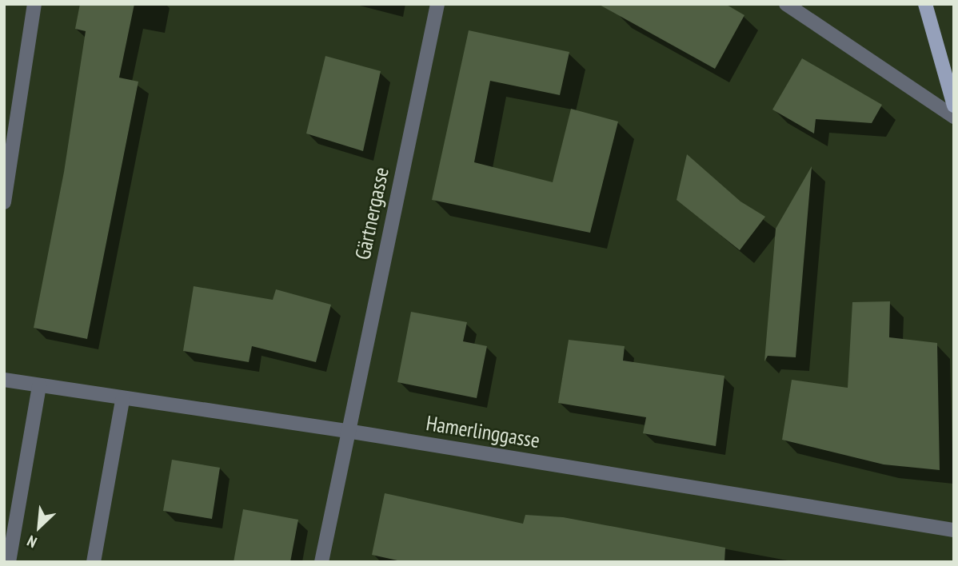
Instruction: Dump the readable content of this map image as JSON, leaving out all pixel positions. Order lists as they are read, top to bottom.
{
  "streets": {
    "street": ["Gärtnergasse", "Hamerlinggasse"]
  },
  "crossings": [
    ["Gärtnergasse", "Hamerlinggasse"]
  ],
  "north": "bottom left"
}
